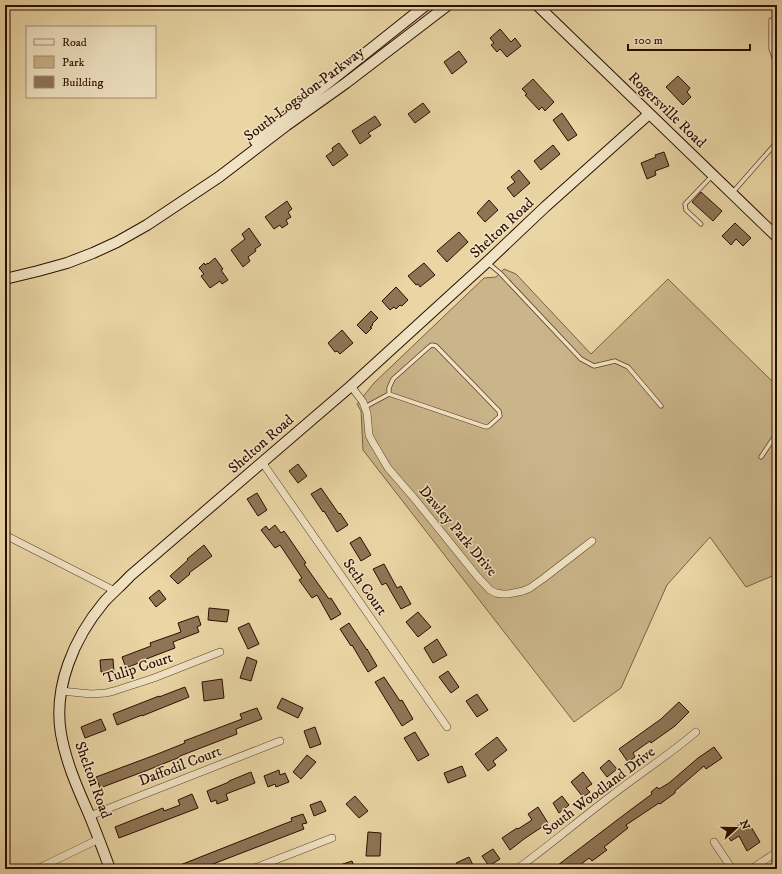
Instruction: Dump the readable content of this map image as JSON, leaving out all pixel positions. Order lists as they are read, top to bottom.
{
  "streets": {
    "street": [
      "South Logsdon Parkway",
      "Rogersville Road",
      "Shelton Road",
      "Dawley Park Drive",
      "Seth Court",
      "Tulip Court",
      "Daffodil Court",
      "South Woodland Drive"
    ]
  },
  "crossings": [
    ["Rogersville Road", "Shelton Road"],
    ["Shelton Road", "Dawley Park Drive"],
    ["Shelton Road", "Seth Court"],
    ["Shelton Road", "Tulip Court"],
    ["Shelton Road", "Daffodil Court"]
  ],
  "legend": ["Road", "Park", "Building"],
  "scale_bar": "100 m",
  "north": "right"
}
